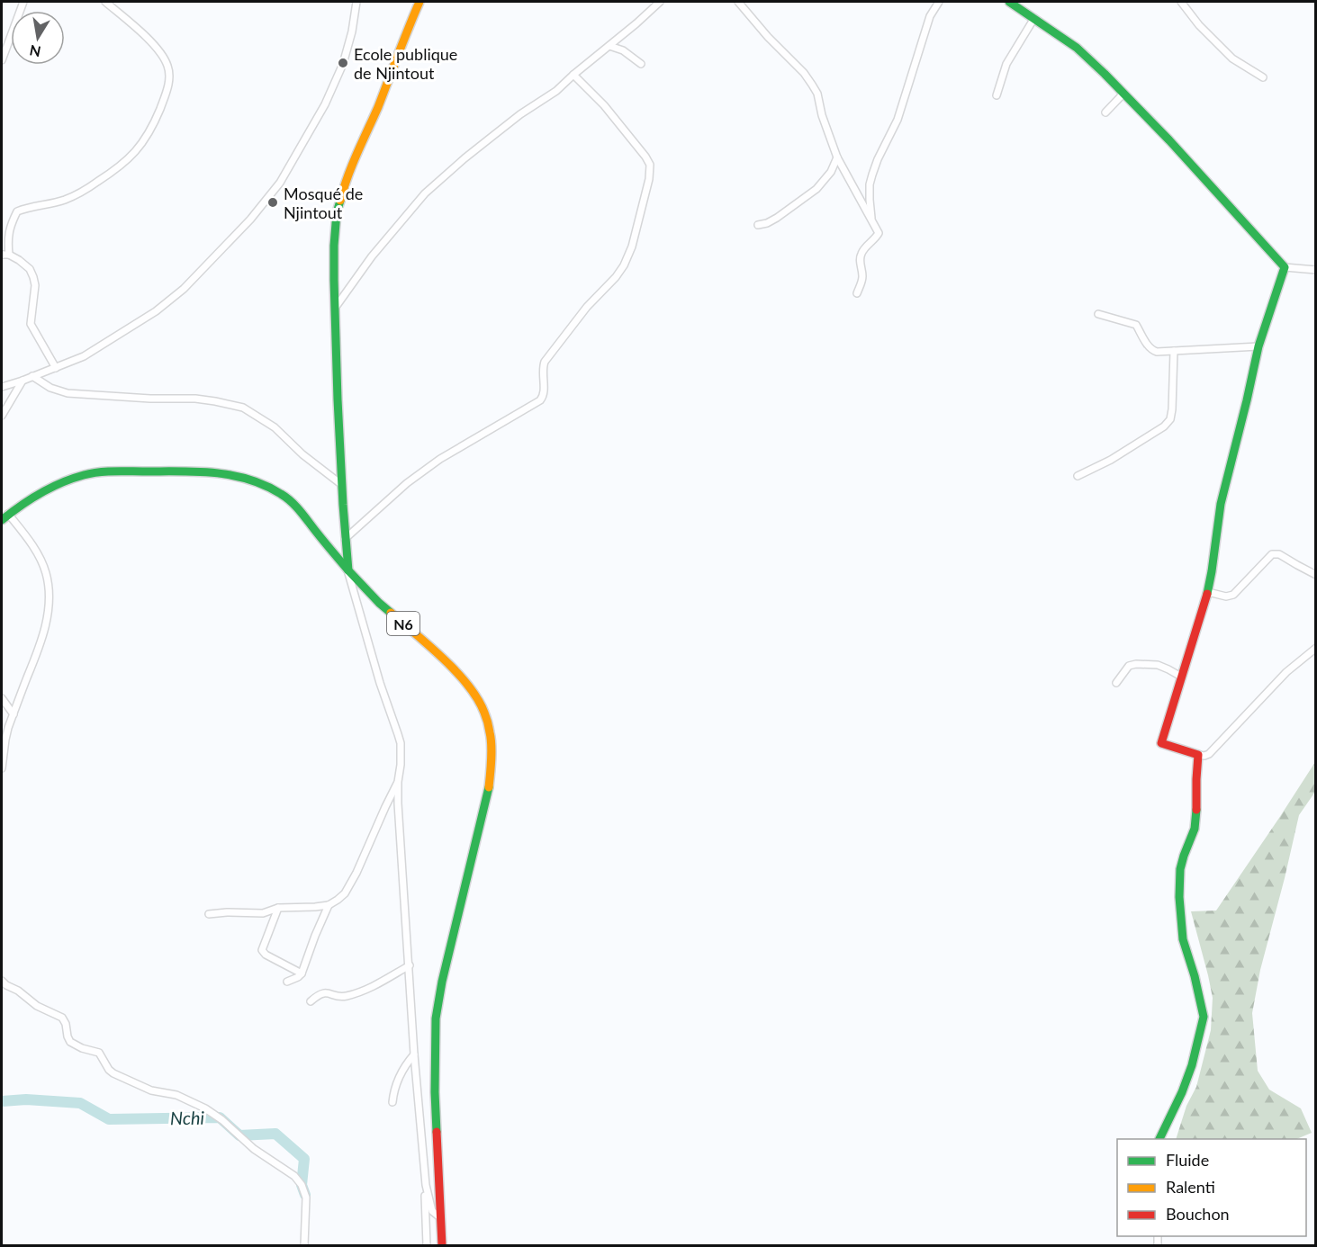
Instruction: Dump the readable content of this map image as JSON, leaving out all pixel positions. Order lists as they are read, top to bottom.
{
  "streets": {
    "main road": ["N6"]
  },
  "water": ["Nchi"],
  "places": ["Ecole publique de Njintout", "Mosqué de Njintout"],
  "legend": ["Fluide", "Ralenti", "Bouchon"],
  "north": "bottom"
}
